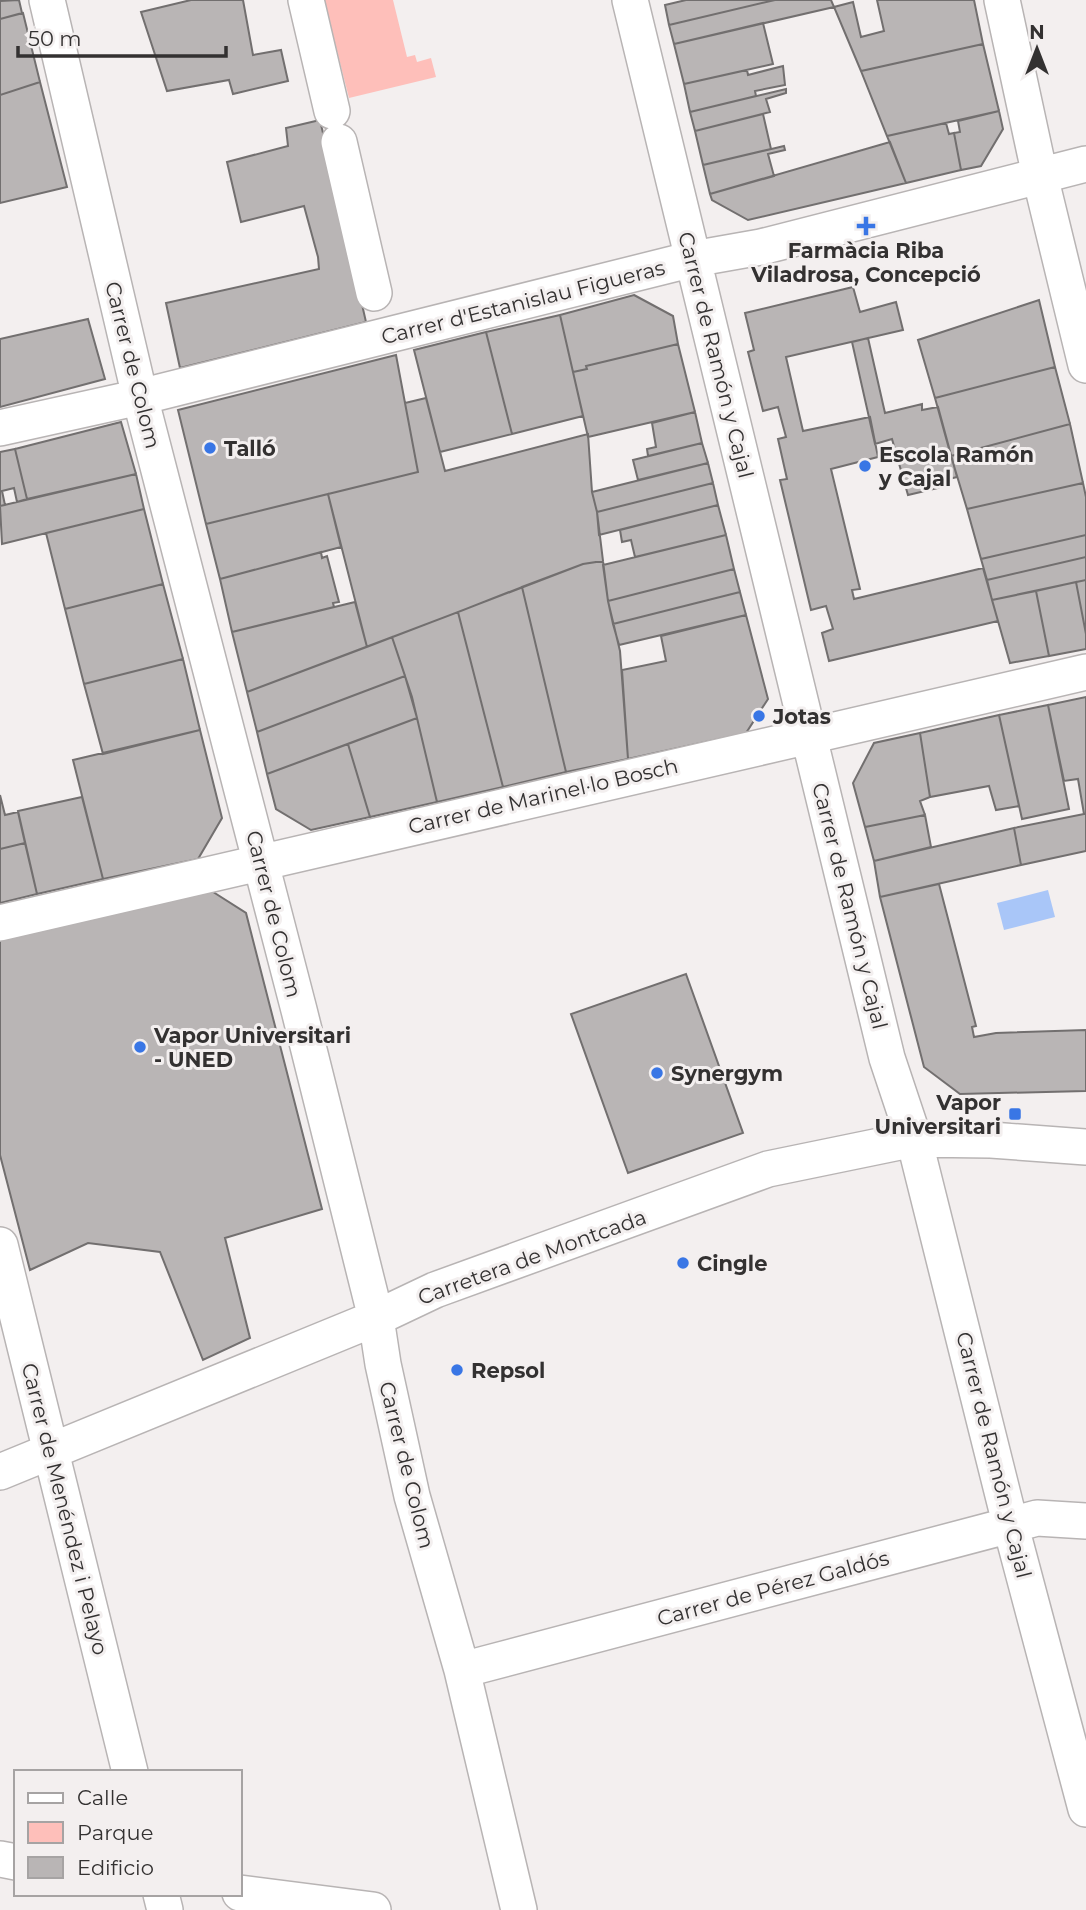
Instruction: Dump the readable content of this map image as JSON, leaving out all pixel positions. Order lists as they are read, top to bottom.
{
  "streets": {
    "street": [
      "Carrer d'Estanislau Figueras",
      "Carrer de Ramón y Cajal",
      "Carrer de Colom",
      "Carrer de Marinel·lo Bosch",
      "Carretera de Montcada",
      "Carrer de Menéndez i Pelayo",
      "Carrer de Pérez Galdós"
    ]
  },
  "crossings": [
    ["Carrer d'Estanislau Figueras", "Carrer de Ramón y Cajal"],
    ["Carrer d'Estanislau Figueras", "Carrer de Colom"],
    ["Carrer de Ramón y Cajal", "Carrer de Marinel·lo Bosch"],
    ["Carrer de Ramón y Cajal", "Carretera de Montcada"],
    ["Carrer de Ramón y Cajal", "Carrer de Pérez Galdós"],
    ["Carrer de Colom", "Carrer de Marinel·lo Bosch"],
    ["Carrer de Colom", "Carretera de Montcada"],
    ["Carrer de Colom", "Carrer de Pérez Galdós"],
    ["Carretera de Montcada", "Carrer de Menéndez i Pelayo"]
  ],
  "places": {
    "health": ["Farmàcia Riba Viladrosa, Concepció"],
    "other": [
      "Talló",
      "Escola Ramón y Cajal",
      "Jotas",
      "Vapor Universitari - UNED",
      "Synergym",
      "Cingle",
      "Repsol"
    ],
    "transit": ["Vapor Universitari"]
  },
  "legend": ["Calle", "Parque", "Edificio"],
  "scale_bar": "50 m",
  "north": "top"
}
